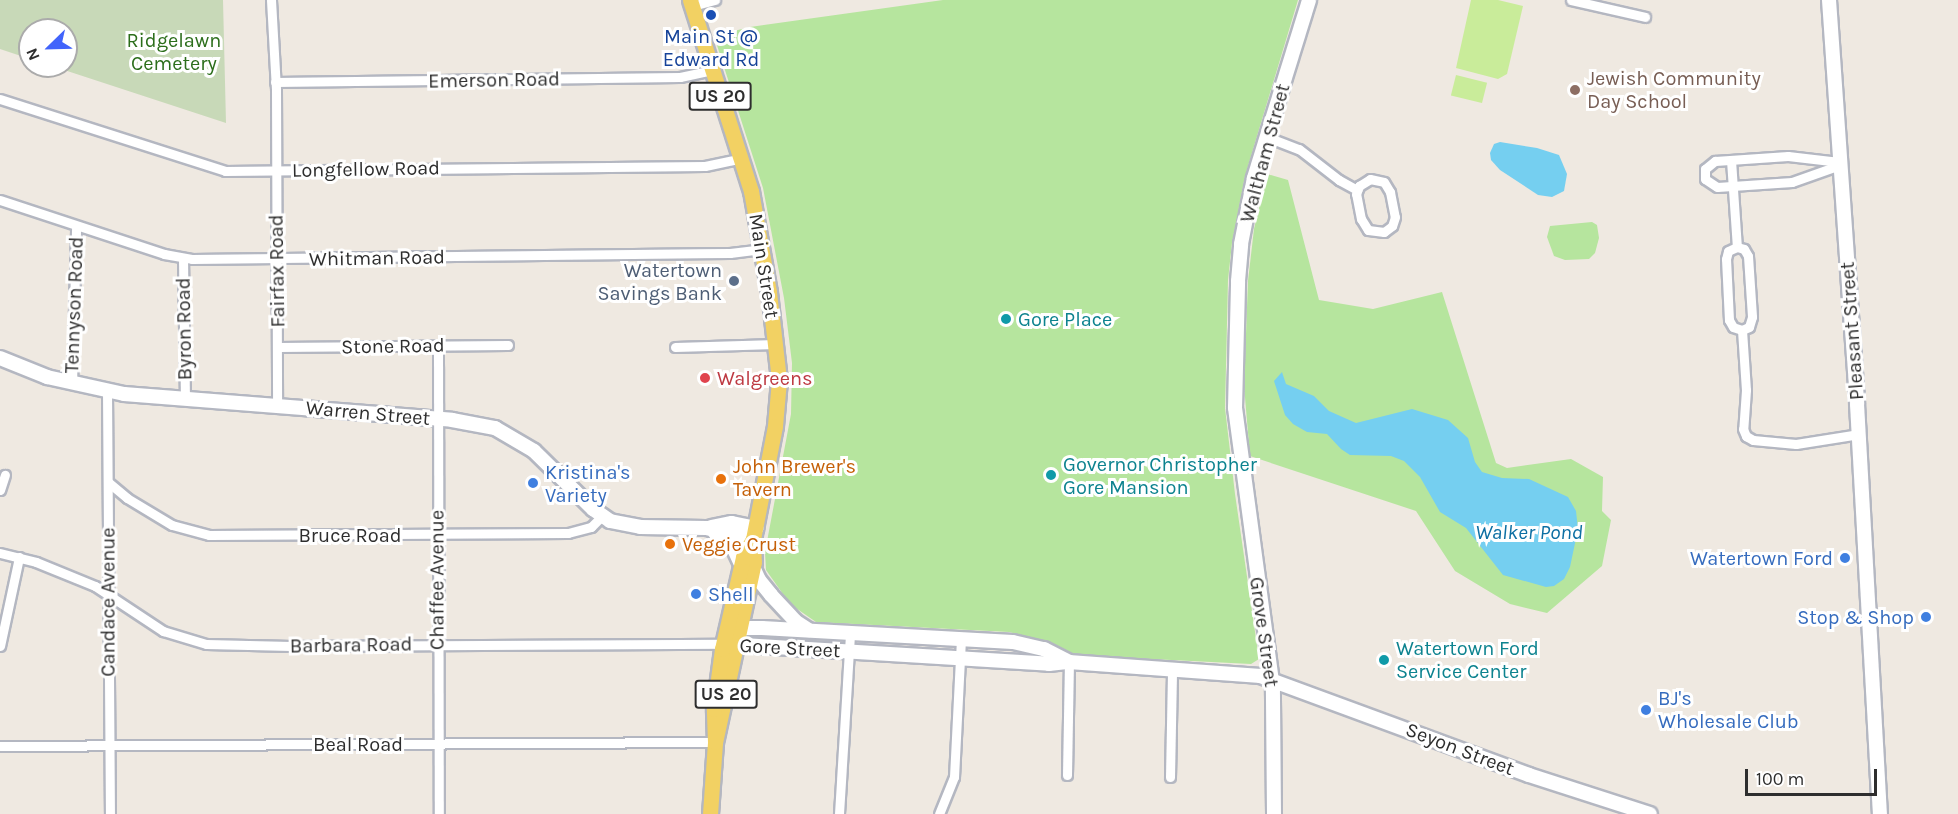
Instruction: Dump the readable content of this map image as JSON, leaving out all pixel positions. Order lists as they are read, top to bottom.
{
  "streets": {
    "main road": ["US 20", "Main Street"],
    "street": [
      "Emerson Road",
      "Waltham Street",
      "Longfellow Road",
      "Whitman Road",
      "Fairfax Road",
      "Tennyson Road",
      "Byron Road",
      "Pleasant Street",
      "Stone Road",
      "Warren Street",
      "Bruce Road",
      "Chaffee Avenue",
      "Candace Avenue",
      "Grove Street",
      "Barbara Road",
      "Gore Street",
      "Beal Road",
      "Seyon Street"
    ]
  },
  "crossings": [
    ["Emerson Road", "Main Street"],
    ["Emerson Road", "Fairfax Road"],
    ["Waltham Street", "Grove Street"],
    ["Longfellow Road", "Main Street"],
    ["Longfellow Road", "Fairfax Road"],
    ["Whitman Road", "Main Street"],
    ["Whitman Road", "Fairfax Road"],
    ["Whitman Road", "Tennyson Road"],
    ["Whitman Road", "Byron Road"],
    ["Main Street", "Warren Street"],
    ["Main Street", "Barbara Road"],
    ["Main Street", "Gore Street"],
    ["Main Street", "Beal Road"],
    ["Fairfax Road", "Stone Road"],
    ["Fairfax Road", "Warren Street"],
    ["Tennyson Road", "Warren Street"],
    ["Byron Road", "Warren Street"],
    ["Stone Road", "Chaffee Avenue"],
    ["Warren Street", "Bruce Road"],
    ["Warren Street", "Chaffee Avenue"],
    ["Warren Street", "Candace Avenue"],
    ["Bruce Road", "Chaffee Avenue"],
    ["Bruce Road", "Candace Avenue"],
    ["Chaffee Avenue", "Barbara Road"],
    ["Chaffee Avenue", "Beal Road"],
    ["Candace Avenue", "Barbara Road"],
    ["Candace Avenue", "Beal Road"],
    ["Grove Street", "Gore Street"],
    ["Grove Street", "Seyon Street"],
    ["Barbara Road", "Gore Street"],
    ["Gore Street", "Seyon Street"]
  ],
  "water": ["Walker Pond"],
  "parks": ["Ridgelawn Cemetery"],
  "places": [
    "Main St @ Edward Rd",
    "Jewish Community Day School",
    "Watertown Savings Bank",
    "Gore Place",
    "Walgreens",
    "Governor Christopher Gore Mansion",
    "John Brewer's Tavern",
    "Kristina's Variety",
    "Veggie Crust",
    "Watertown Ford",
    "Shell",
    "Stop & Shop",
    "Watertown Ford Service Center",
    "BJ's Wholesale Club"
  ],
  "scale_bar": "100 m",
  "north": "bottom left"
}
